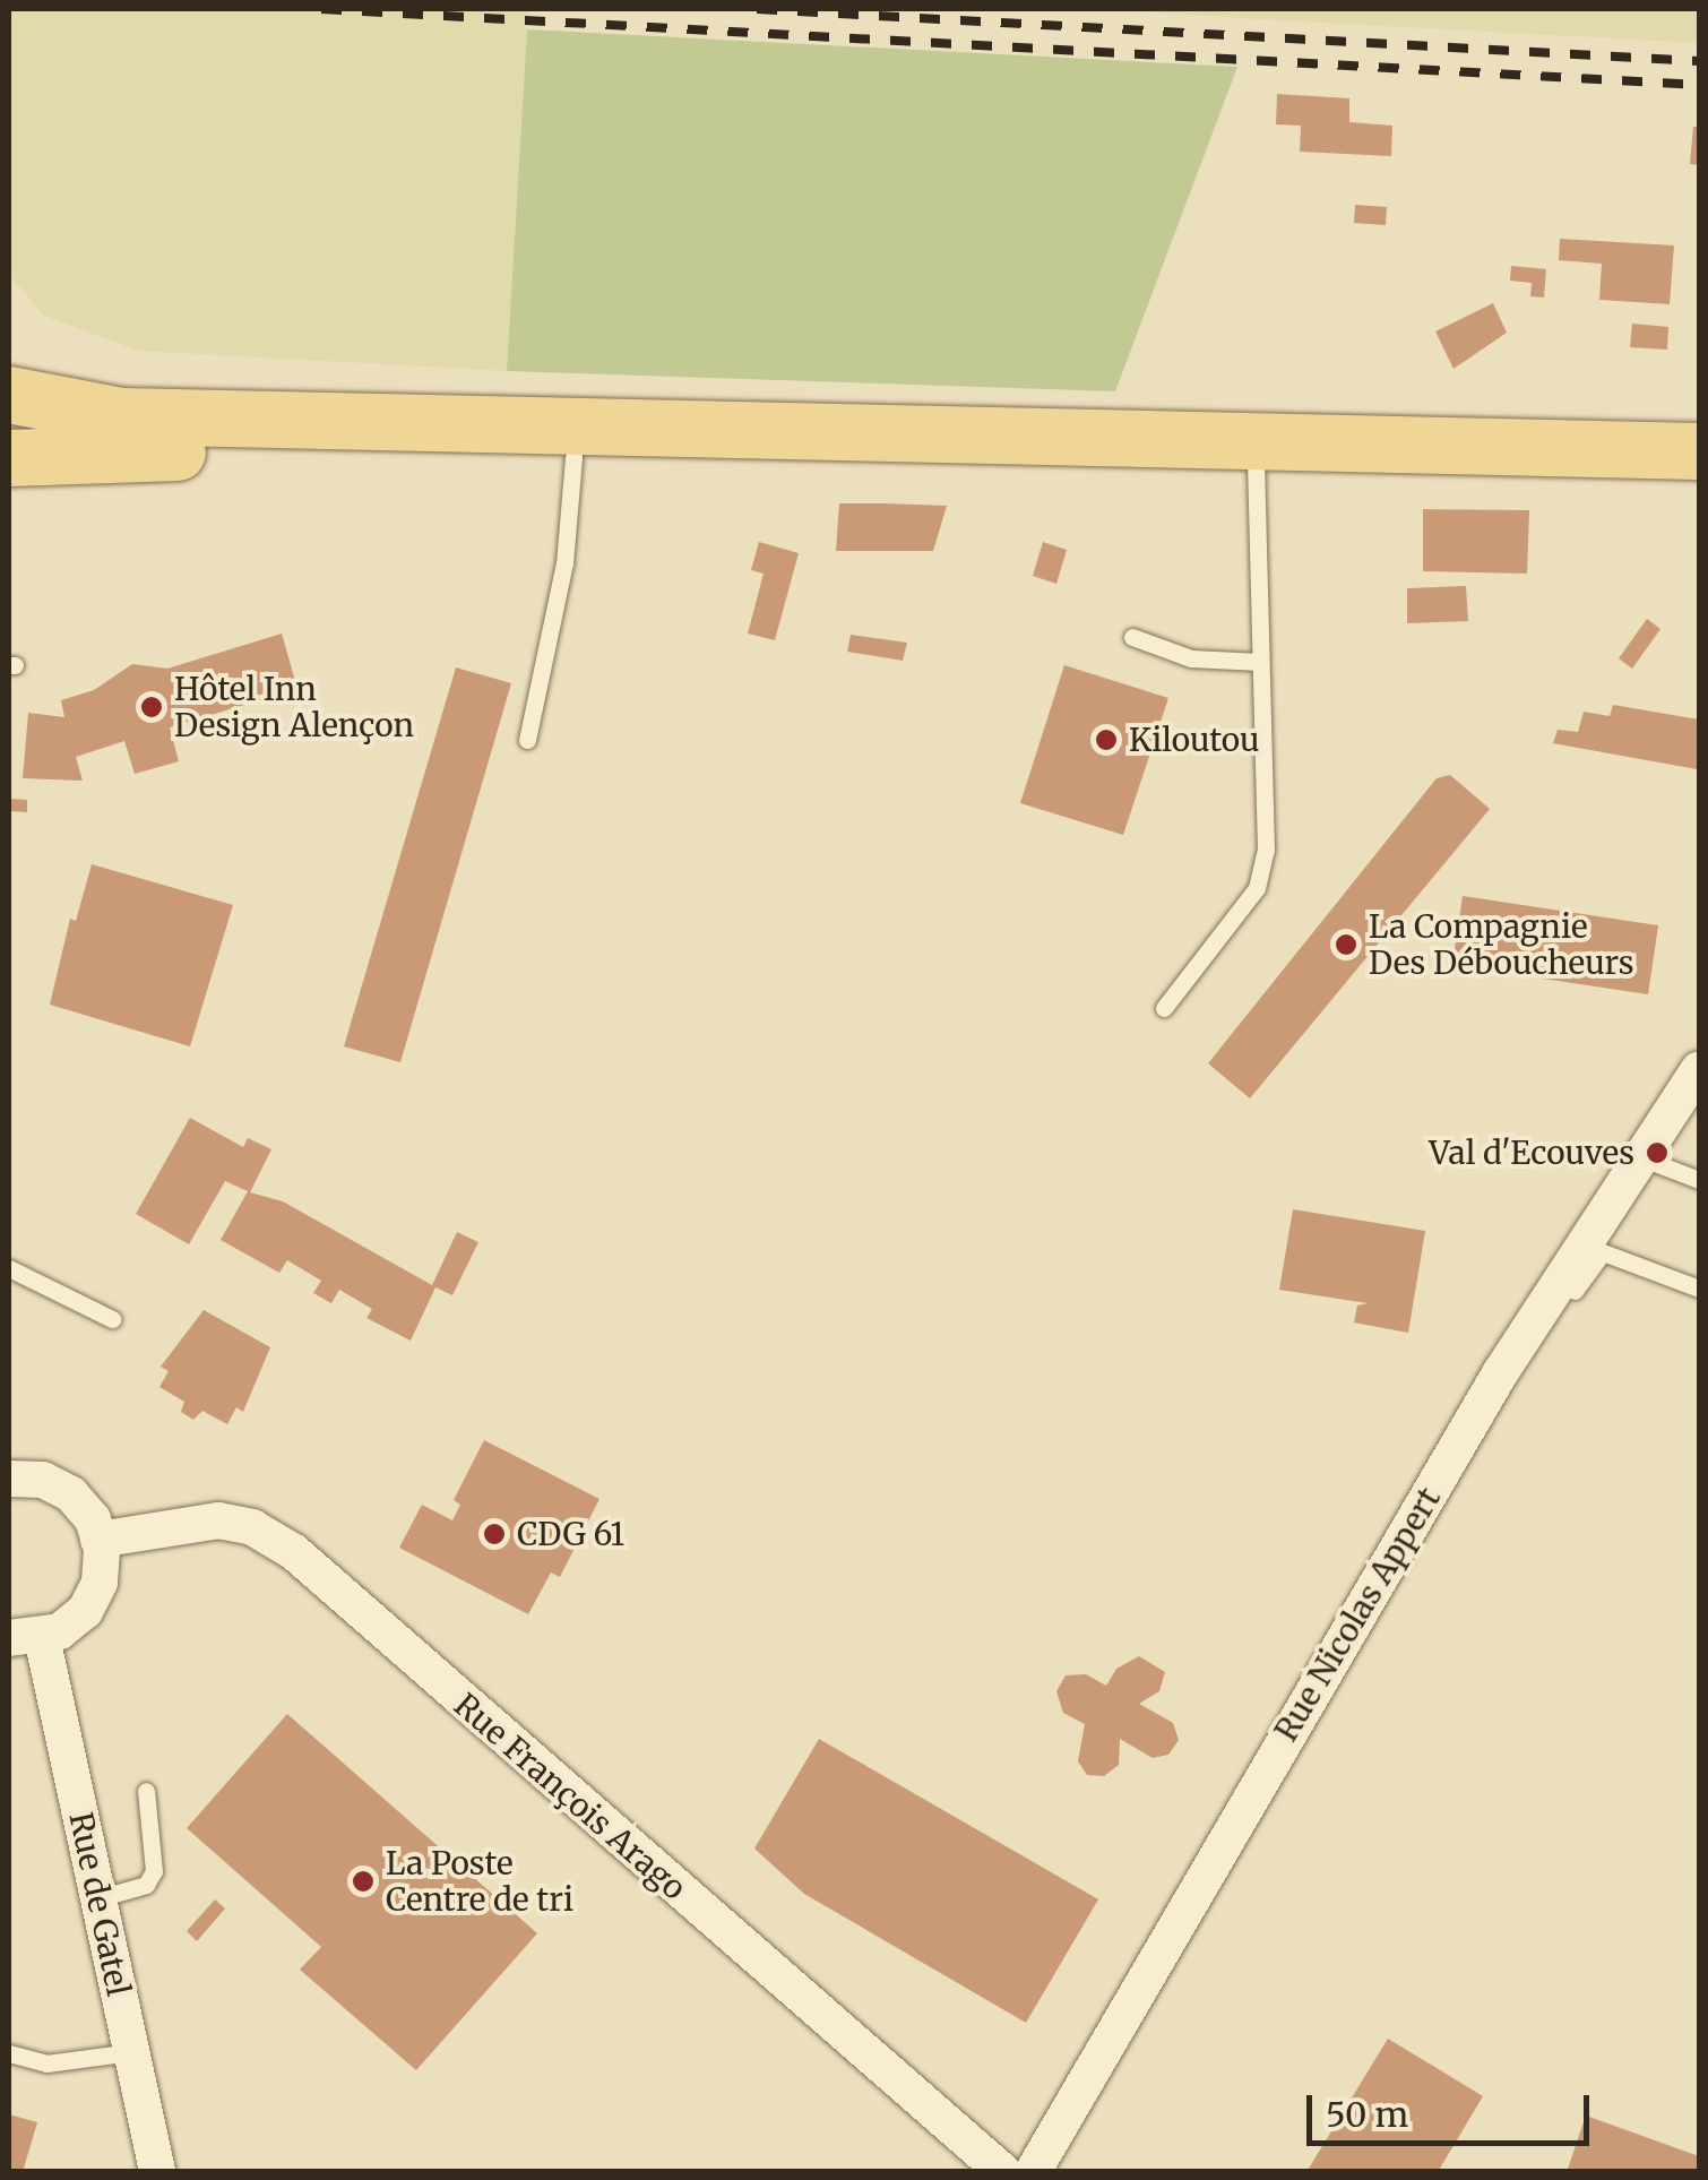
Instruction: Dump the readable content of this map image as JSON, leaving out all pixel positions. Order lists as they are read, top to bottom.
{
  "streets": {
    "street": ["Rue Nicolas Appert", "Rue François Arago", "Rue de Gatel"]
  },
  "places": [
    "Hôtel Inn Design Alençon",
    "Kiloutou",
    "La Compagnie Des Déboucheurs",
    "Val d'Ecouves",
    "CDG 61",
    "La Poste Centre de tri"
  ],
  "scale_bar": "50 m"
}
